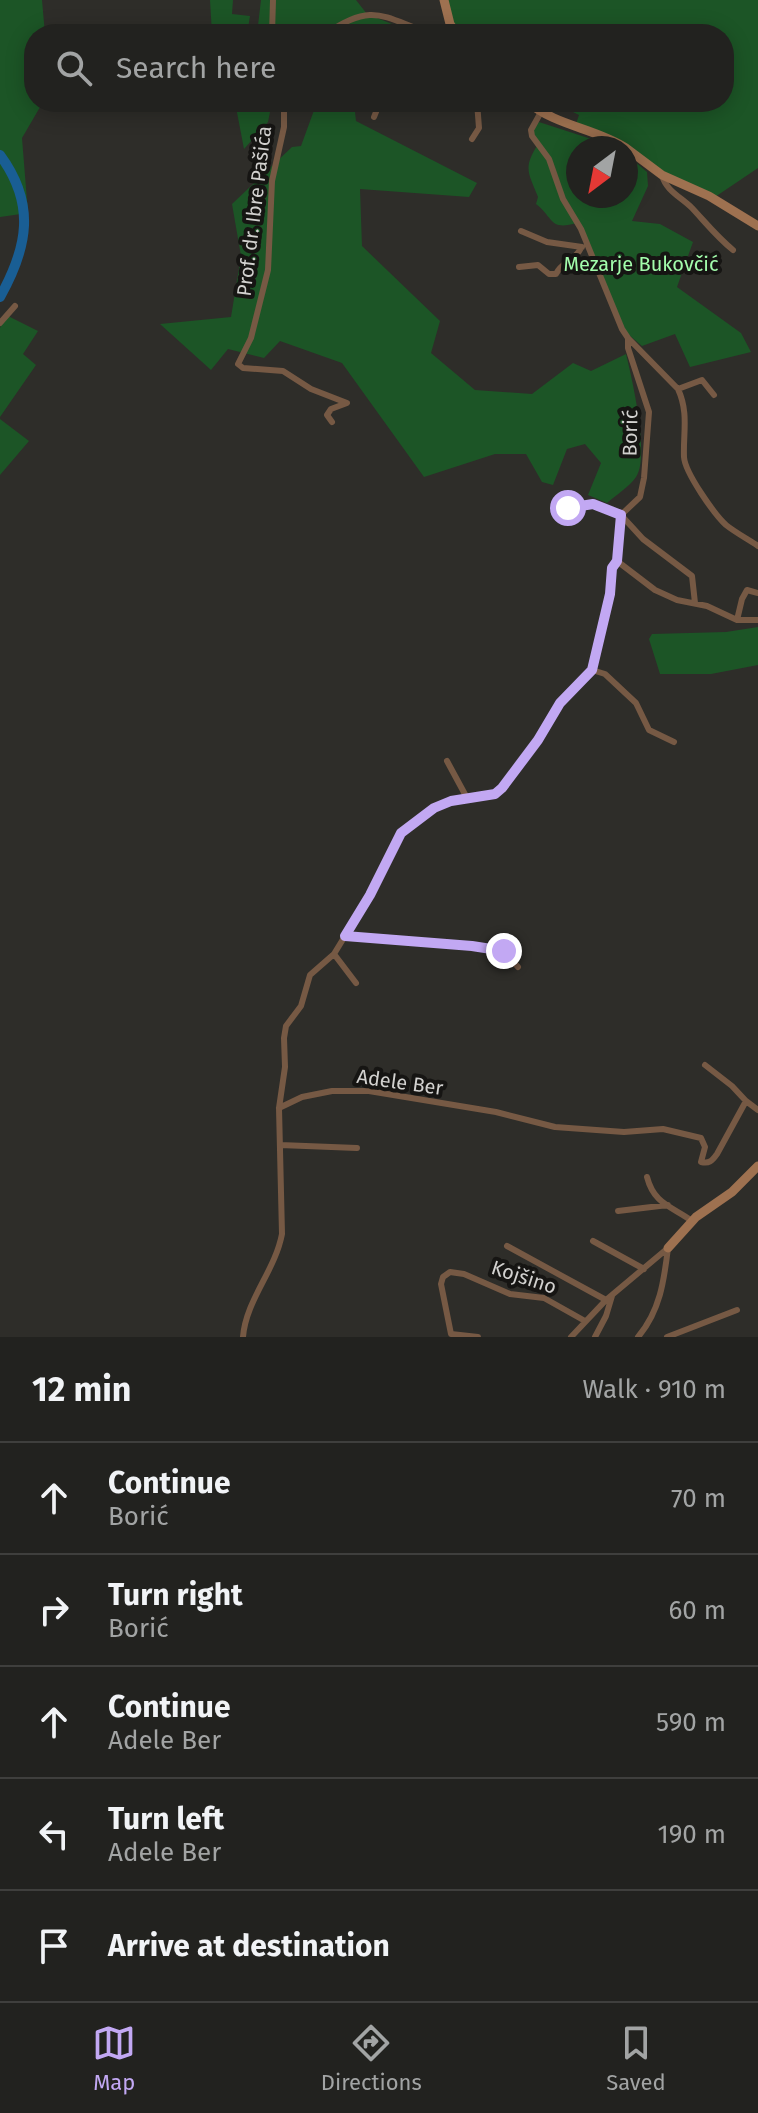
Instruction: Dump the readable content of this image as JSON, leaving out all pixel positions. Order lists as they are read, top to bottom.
{
  "streets": {
    "street": [
      "Prof. dr. Ibre Pašića",
      "Borić",
      "Adele Ber",
      "Kojšino"
    ]
  },
  "parks": ["Mezarje Bukovčić"],
  "north": "bottom left",
  "page": {
    "search": "Search here",
    "heading": ["12 min", "Walk · 910 m"],
    "list": [
      ["Continue", "Borić", "70 m"],
      ["Turn right", "Borić", "60 m"],
      ["Continue", "Adele Ber", "590 m"],
      ["Turn left", "Adele Ber", "190 m"],
      "Arrive at destination"
    ],
    "nav": ["Map", "Directions", "Saved"]
  }
}
